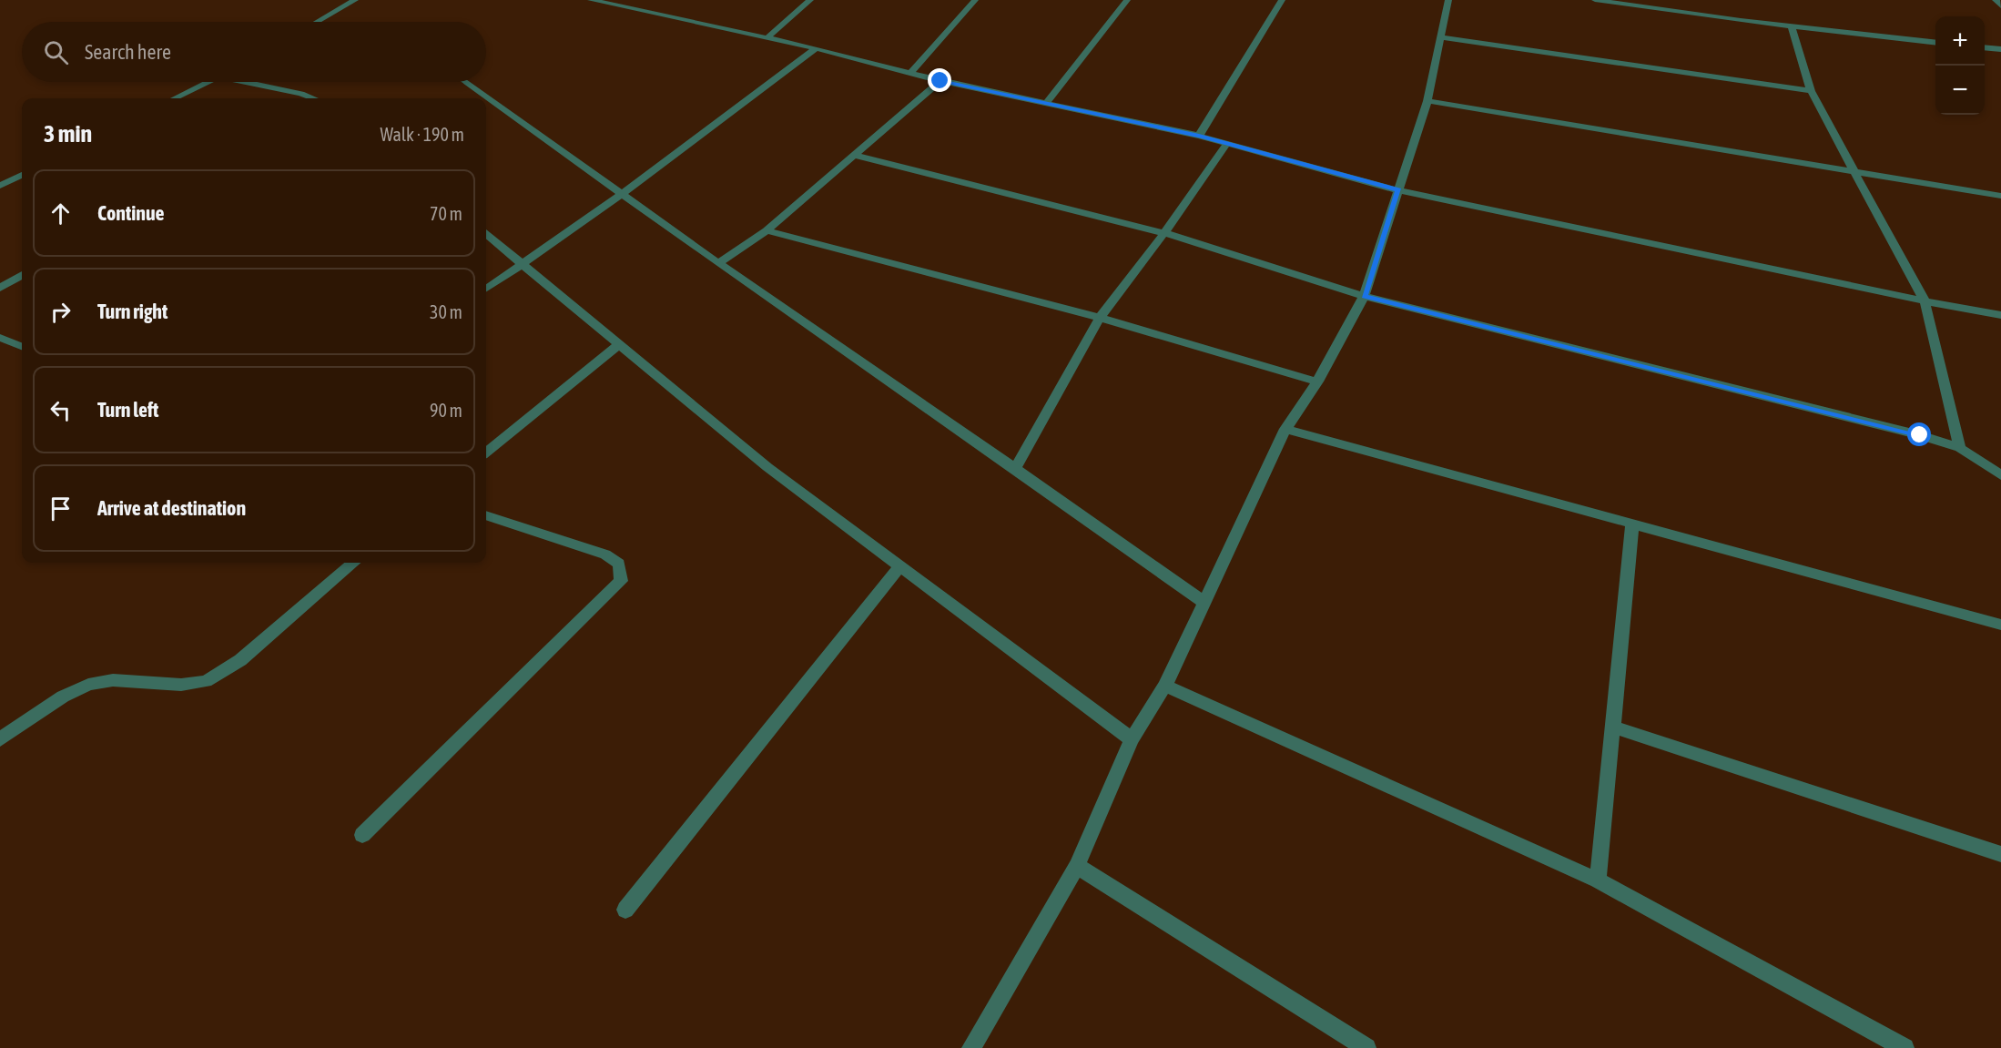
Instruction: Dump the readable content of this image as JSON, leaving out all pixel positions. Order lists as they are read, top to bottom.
{
  "page": {
    "map_buttons": ["+", "−"],
    "search": "Search here",
    "heading": ["3 min", "Walk · 190 m"],
    "list": [
      ["Continue", "70 m"],
      ["Turn right", "30 m"],
      ["Turn left", "90 m"],
      "Arrive at destination"
    ]
  }
}
